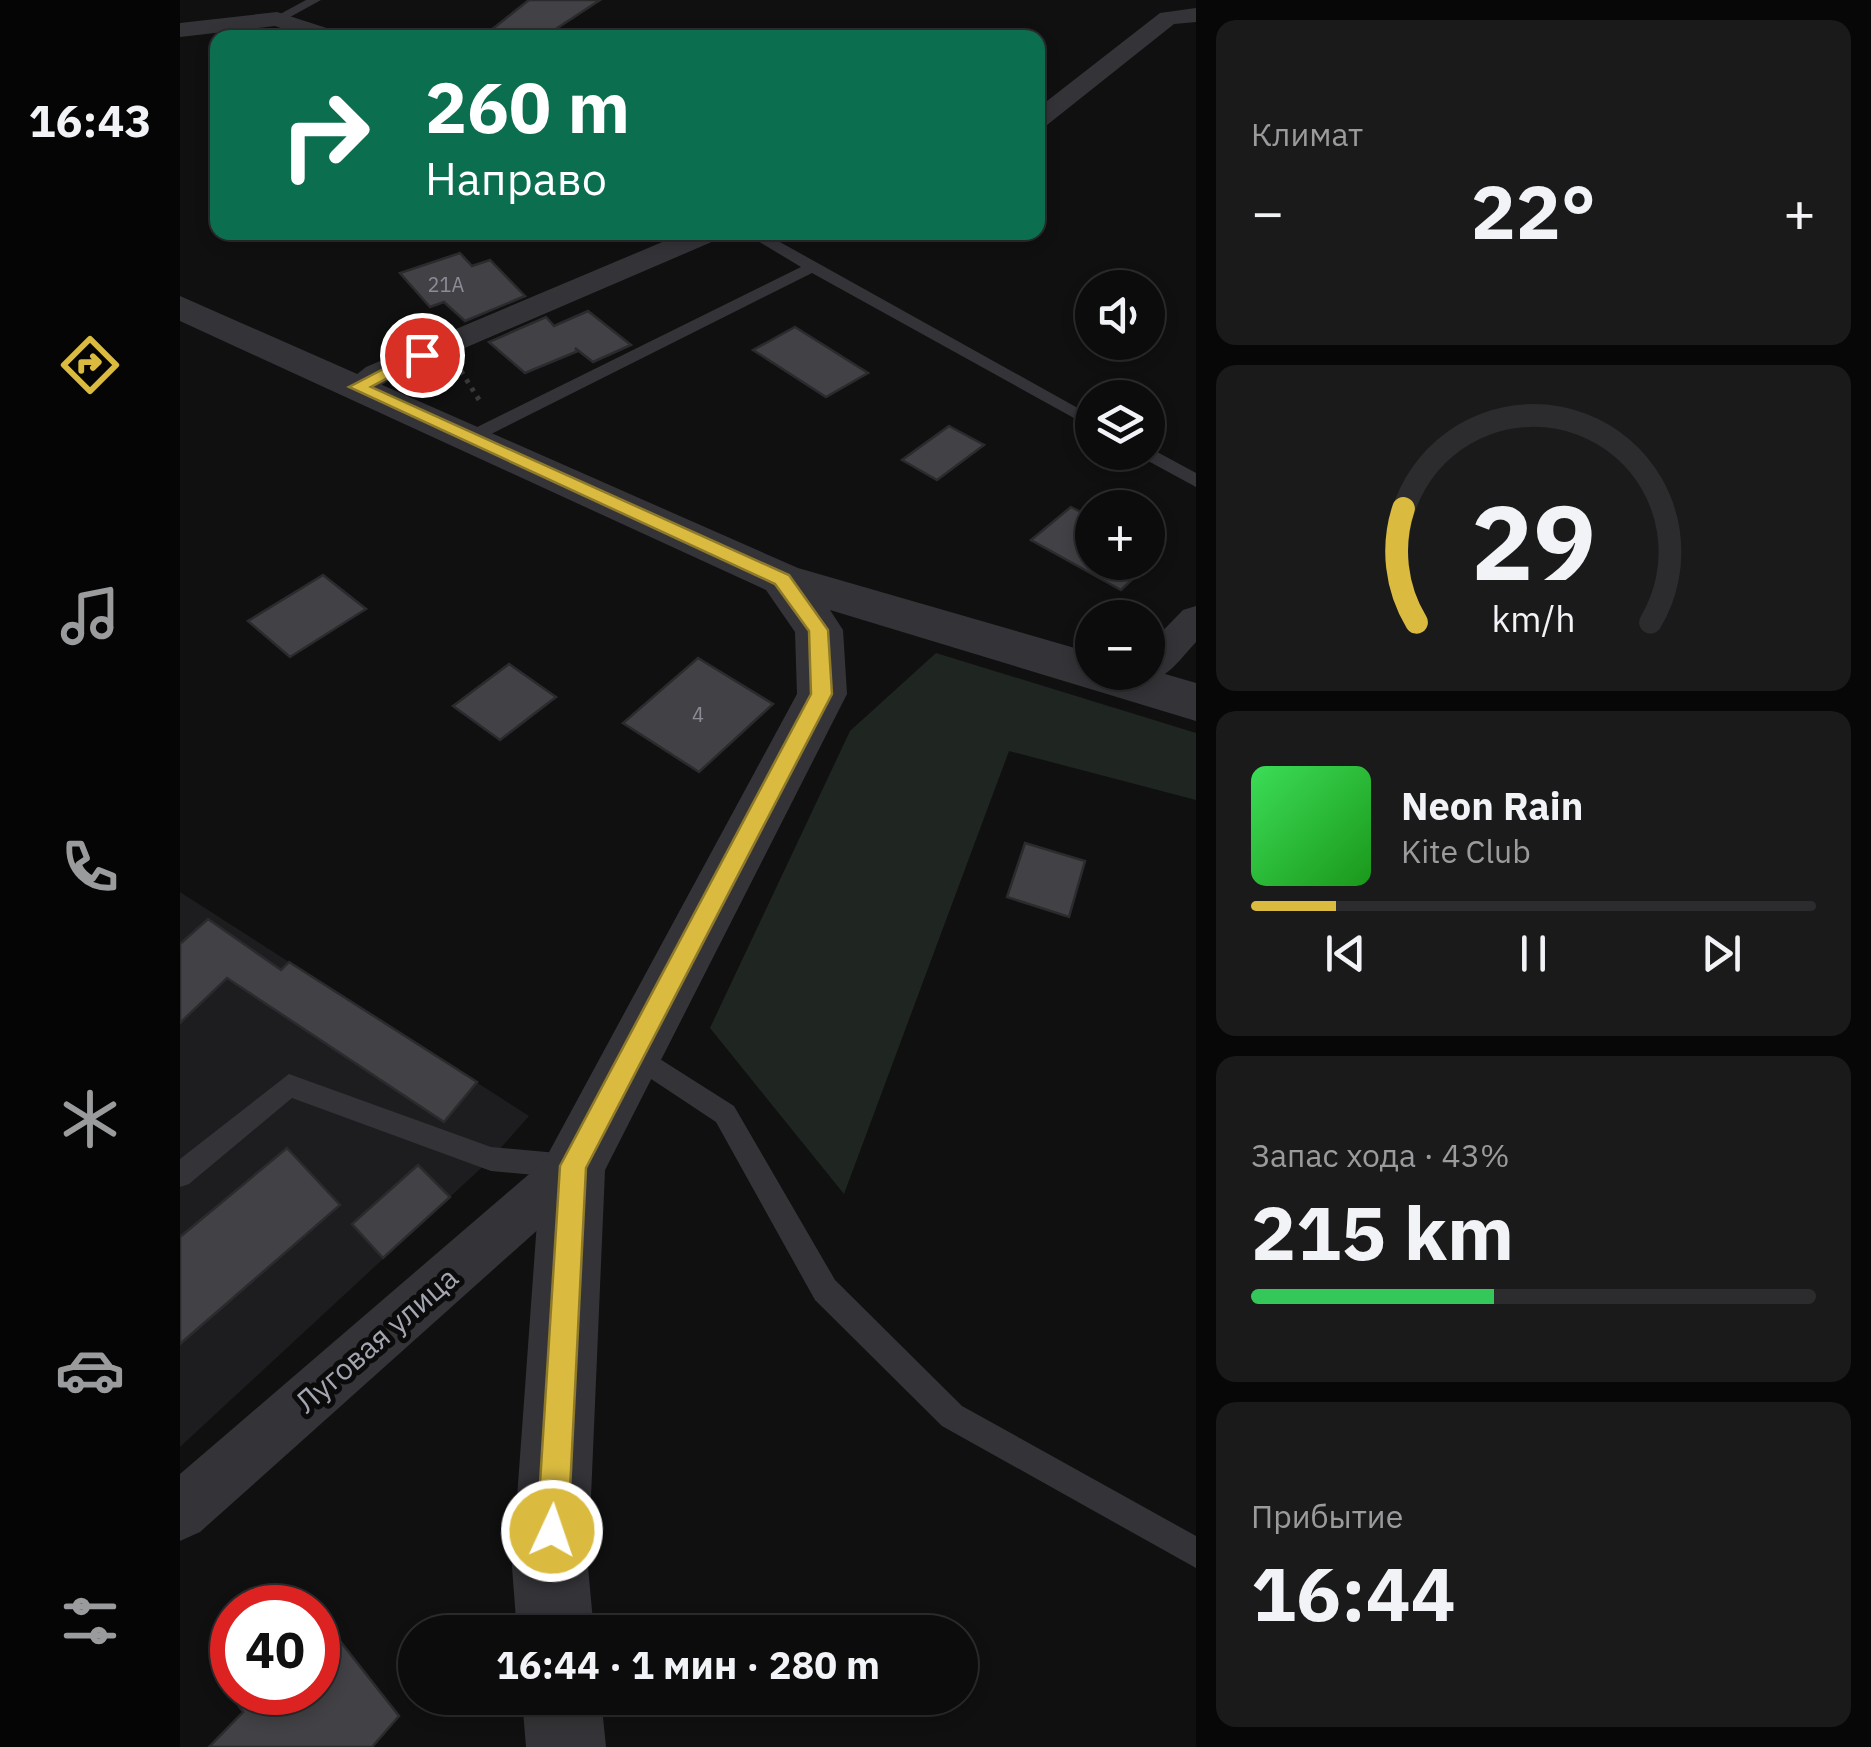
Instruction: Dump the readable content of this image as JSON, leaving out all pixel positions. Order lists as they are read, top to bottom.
{
  "streets": {
    "street": ["Луговая улица"]
  },
  "house_numbers": ["21А", "4"],
  "page": {
    "tabs": "16:43",
    "tile": [
      "Климат",
      ["Запас хода · 43%", "215 km"],
      ["Прибытие", "16:44"]
    ],
    "turn": ["260 m", "Направо"],
    "heat": ["−", "22°", "+"],
    "map_buttons": ["+", "−"],
    "song": ["Neon Rain", "Kite Club"],
    "limit": "40",
    "trip": "16:44 · 1 мин · 280 m",
    "gauge": ["29", "km/h"]
  }
}
